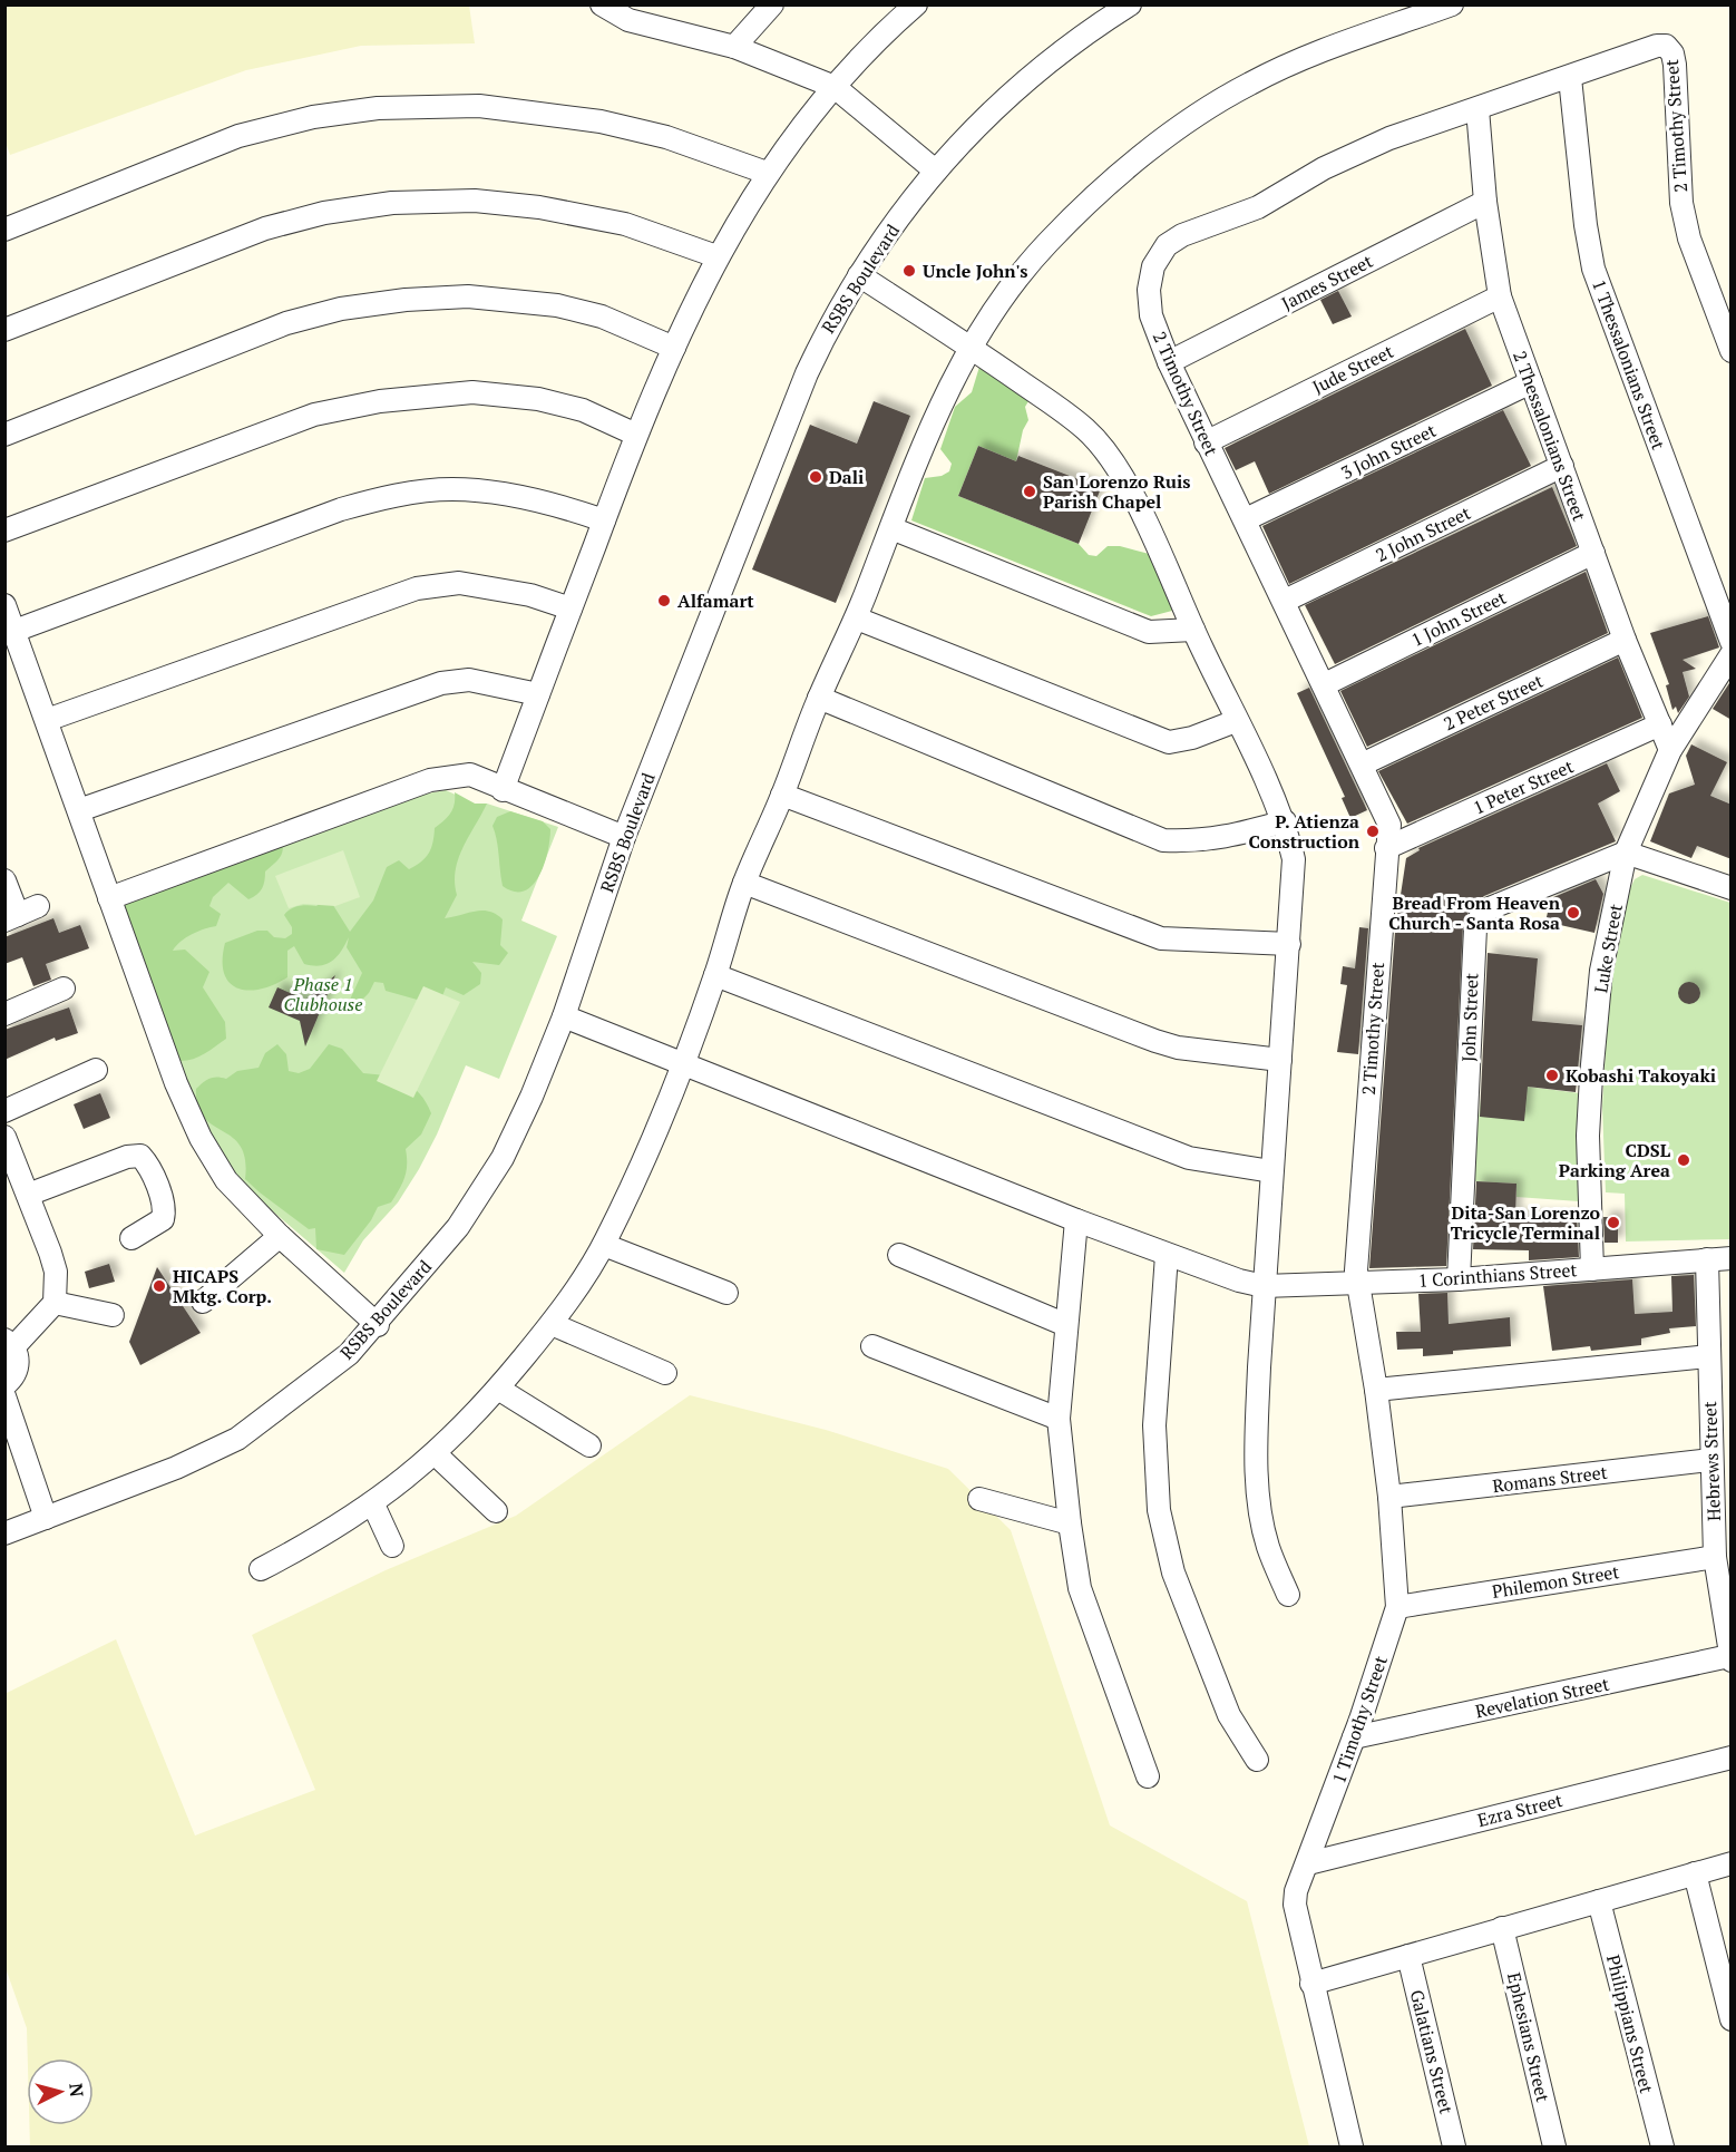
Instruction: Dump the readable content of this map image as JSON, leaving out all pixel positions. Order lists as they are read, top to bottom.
{
  "streets": {
    "street": [
      "2 Timothy Street",
      "RSBS Boulevard",
      "James Street",
      "1 Thessalonians Street",
      "Jude Street",
      "2 Thessalonians Street",
      "3 John Street",
      "2 John Street",
      "1 John Street",
      "2 Peter Street",
      "1 Peter Street",
      "Luke Street",
      "John Street",
      "1 Corinthians Street",
      "Hebrews Street",
      "Romans Street",
      "Philemon Street",
      "Revelation Street",
      "1 Timothy Street",
      "Ezra Street",
      "Philippians Street",
      "Ephesians Street",
      "Galatians Street"
    ]
  },
  "crossings": [
    ["2 Timothy Street", "James Street"],
    ["2 Timothy Street", "1 Thessalonians Street"],
    ["2 Timothy Street", "Jude Street"],
    ["2 Timothy Street", "2 Thessalonians Street"],
    ["2 Timothy Street", "3 John Street"],
    ["2 Timothy Street", "2 John Street"],
    ["2 Timothy Street", "1 John Street"],
    ["2 Timothy Street", "2 Peter Street"],
    ["2 Timothy Street", "1 Peter Street"],
    ["2 Timothy Street", "1 Corinthians Street"],
    ["2 Timothy Street", "1 Timothy Street"],
    ["RSBS Boulevard", "1 Corinthians Street"],
    ["James Street", "2 Thessalonians Street"],
    ["Jude Street", "2 Thessalonians Street"],
    ["2 Thessalonians Street", "3 John Street"],
    ["2 Thessalonians Street", "2 John Street"],
    ["2 Thessalonians Street", "1 John Street"],
    ["2 Thessalonians Street", "2 Peter Street"],
    ["2 Thessalonians Street", "1 Peter Street"],
    ["2 Thessalonians Street", "Luke Street"],
    ["Luke Street", "John Street"],
    ["Luke Street", "1 Corinthians Street"],
    ["John Street", "1 Corinthians Street"],
    ["1 Corinthians Street", "Hebrews Street"],
    ["1 Corinthians Street", "1 Timothy Street"],
    ["Hebrews Street", "Romans Street"],
    ["Hebrews Street", "Philemon Street"],
    ["Hebrews Street", "Revelation Street"],
    ["Romans Street", "1 Timothy Street"],
    ["Philemon Street", "1 Timothy Street"],
    ["Revelation Street", "1 Timothy Street"],
    ["1 Timothy Street", "Ezra Street"]
  ],
  "parks": ["Phase 1 Clubhouse"],
  "places": [
    "Uncle John's",
    "Dali",
    "San Lorenzo Ruis Parish Chapel",
    "Alfamart",
    "P. Atienza Construction",
    "Bread From Heaven Church - Santa Rosa",
    "Kobashi Takoyaki",
    "CDSL Parking Area",
    "Dita-San Lorenzo Tricycle Terminal",
    "HICAPS Mktg. Corp."
  ],
  "north": "right"
}
